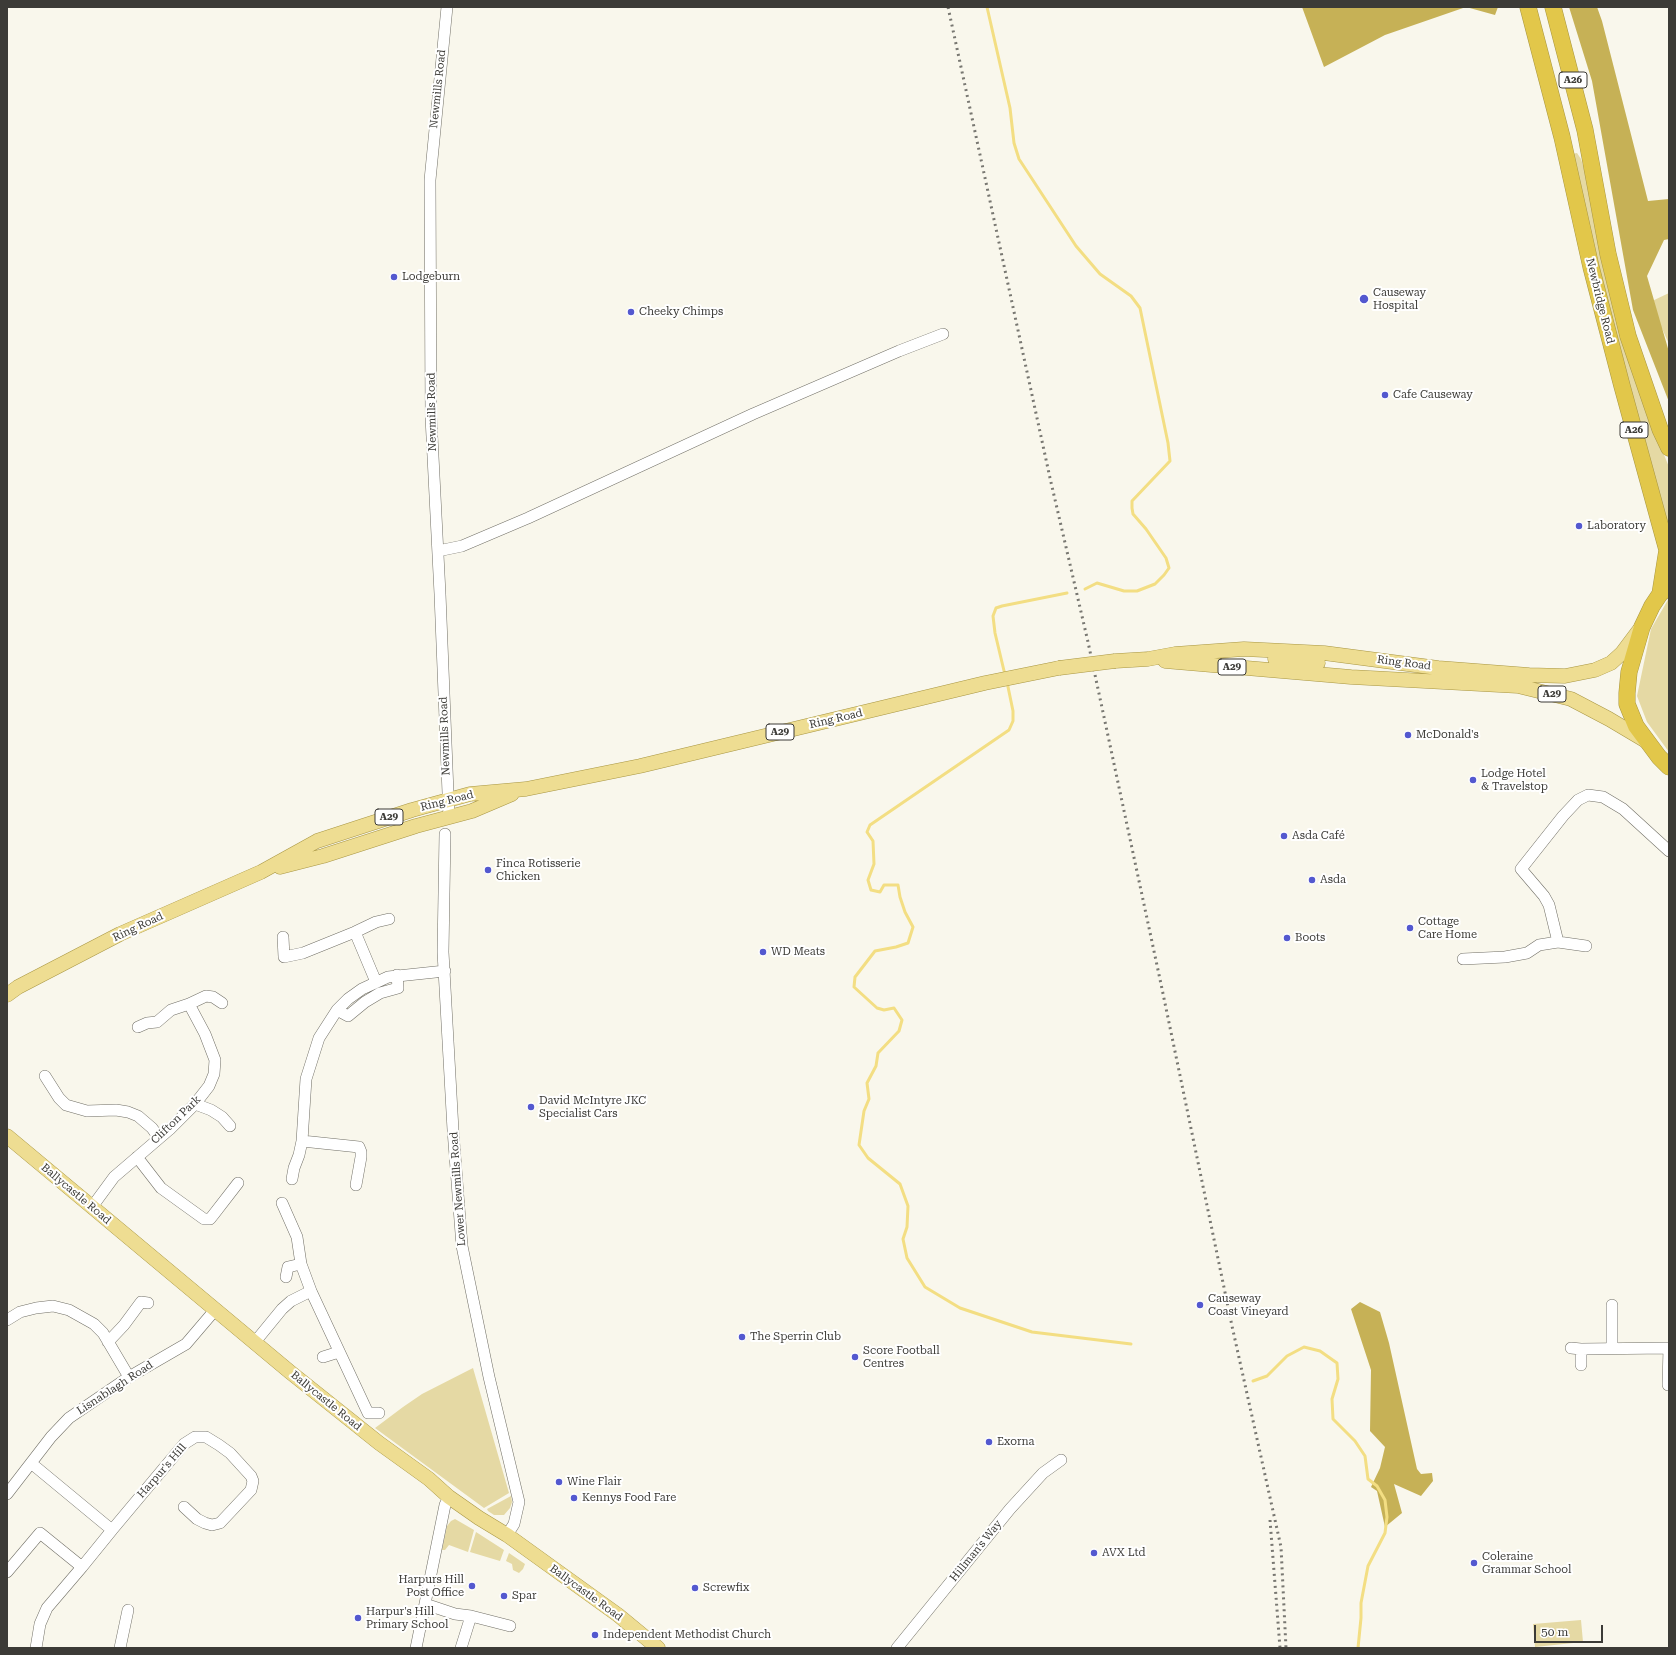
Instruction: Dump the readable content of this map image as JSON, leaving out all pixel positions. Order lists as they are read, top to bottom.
{
  "streets": {
    "highway": ["A26", "Newbridge Road", "A29"],
    "main road": ["Ring Road", "Ballycastle Road"],
    "street": [
      "Newmills Road",
      "Clifton Park",
      "Lower Newmills Road",
      "Lisnablagh Road",
      "Harpur's Hill",
      "Hillman's Way"
    ]
  },
  "crossings": [
    ["Newmills Road", "Ring Road"],
    ["Newbridge Road", "A29"],
    ["Ring Road", "A29"],
    ["Clifton Park", "Ballycastle Road"],
    ["Lower Newmills Road", "Ballycastle Road"],
    ["Ballycastle Road", "Lisnablagh Road"]
  ],
  "places": [
    "Lodgeburn",
    "Causeway Hospital",
    "Cheeky Chimps",
    "Cafe Causeway",
    "Laboratory",
    "McDonald's",
    "Lodge Hotel & Travelstop",
    "Asda Café",
    "Finca Rotisserie Chicken",
    "Asda",
    "Cottage Care Home",
    "Boots",
    "WD Meats",
    "David McIntyre JKC Specialist Cars",
    "Causeway Coast Vineyard",
    "The Sperrin Club",
    "Score Football Centres",
    "Exorna",
    "Wine Flair",
    "Kennys Food Fare",
    "AVX Ltd",
    "Coleraine Grammar School",
    "Harpurs Hill Post Office",
    "Screwfix",
    "Spar",
    "Harpur's Hill Primary School",
    "Independent Methodist Church"
  ],
  "scale_bar": "50 m"
}
